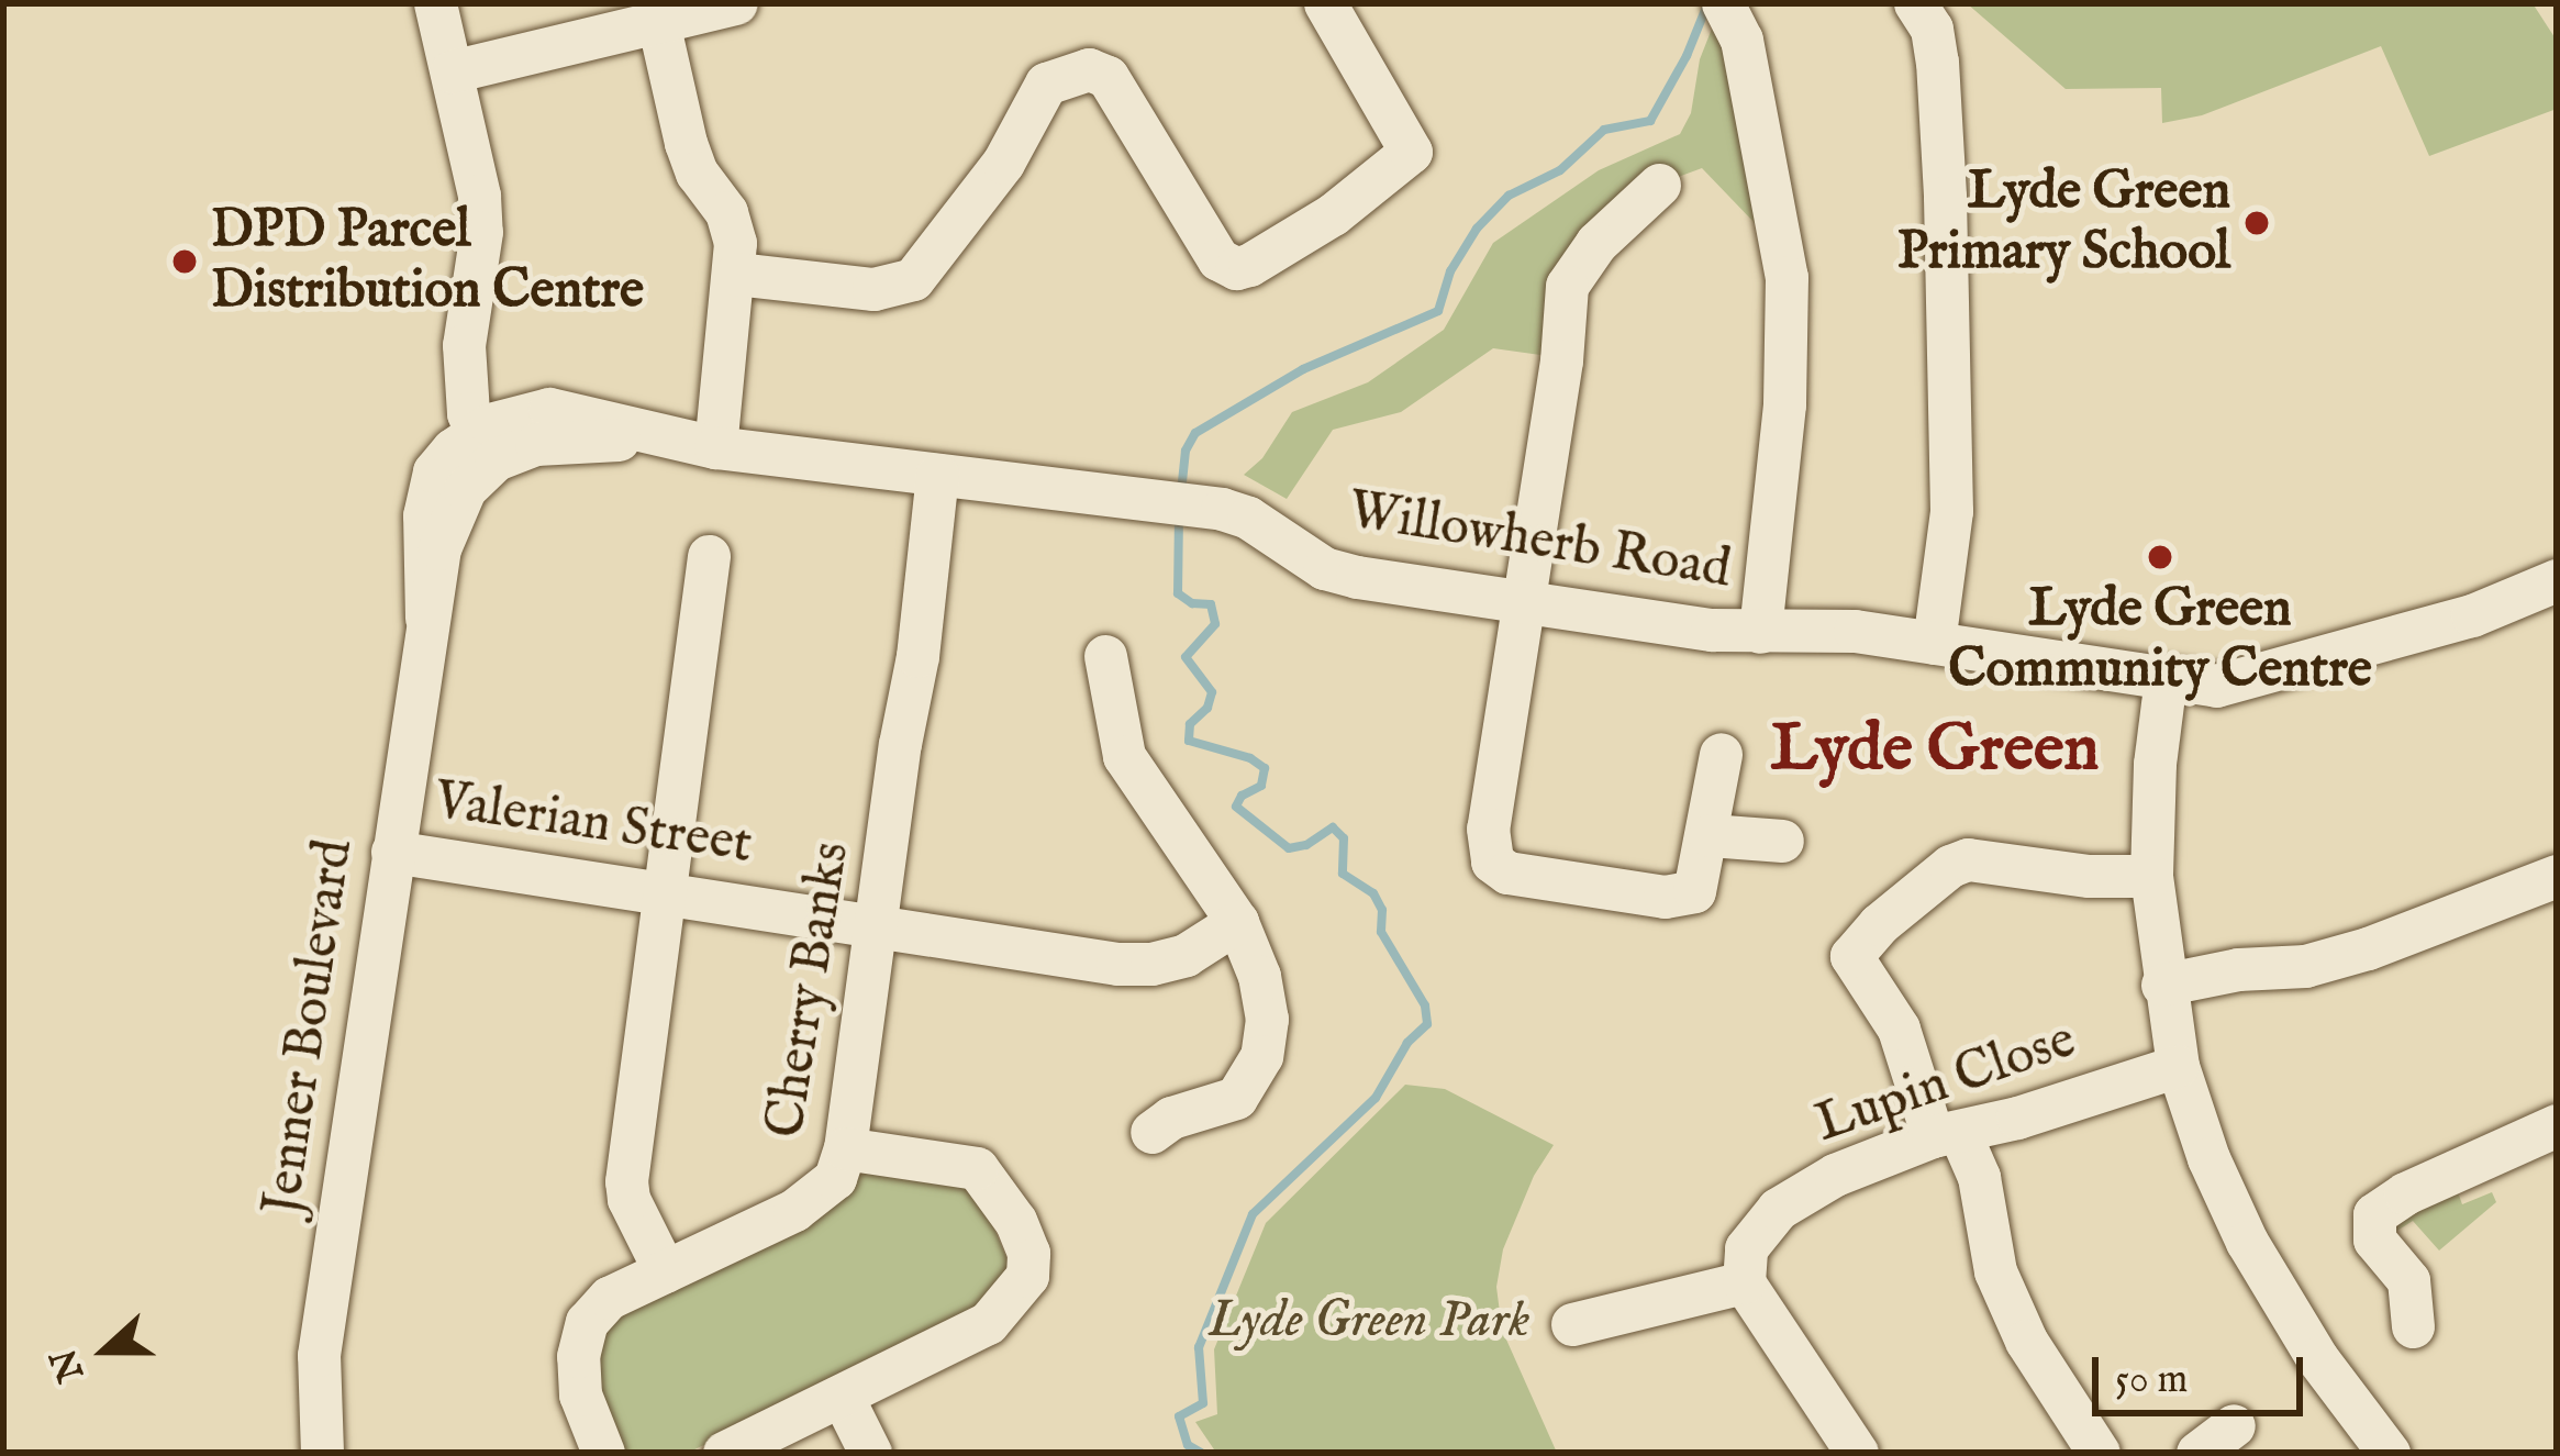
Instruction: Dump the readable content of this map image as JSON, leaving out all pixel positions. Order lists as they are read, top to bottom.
{
  "streets": {
    "street": [
      "Willowherb Road",
      "Valerian Street",
      "Cherry Banks",
      "Jenner Boulevard",
      "Lupin Close"
    ]
  },
  "crossings": [
    ["Willowherb Road", "Cherry Banks"],
    ["Willowherb Road", "Jenner Boulevard"],
    ["Valerian Street", "Cherry Banks"],
    ["Valerian Street", "Jenner Boulevard"]
  ],
  "districts": ["Lyde Green"],
  "parks": ["Lyde Green Park"],
  "places": ["Lyde Green Primary School", "DPD Parcel Distribution Centre", "Lyde Green Community Centre"],
  "scale_bar": "50 m",
  "north": "left"
}
